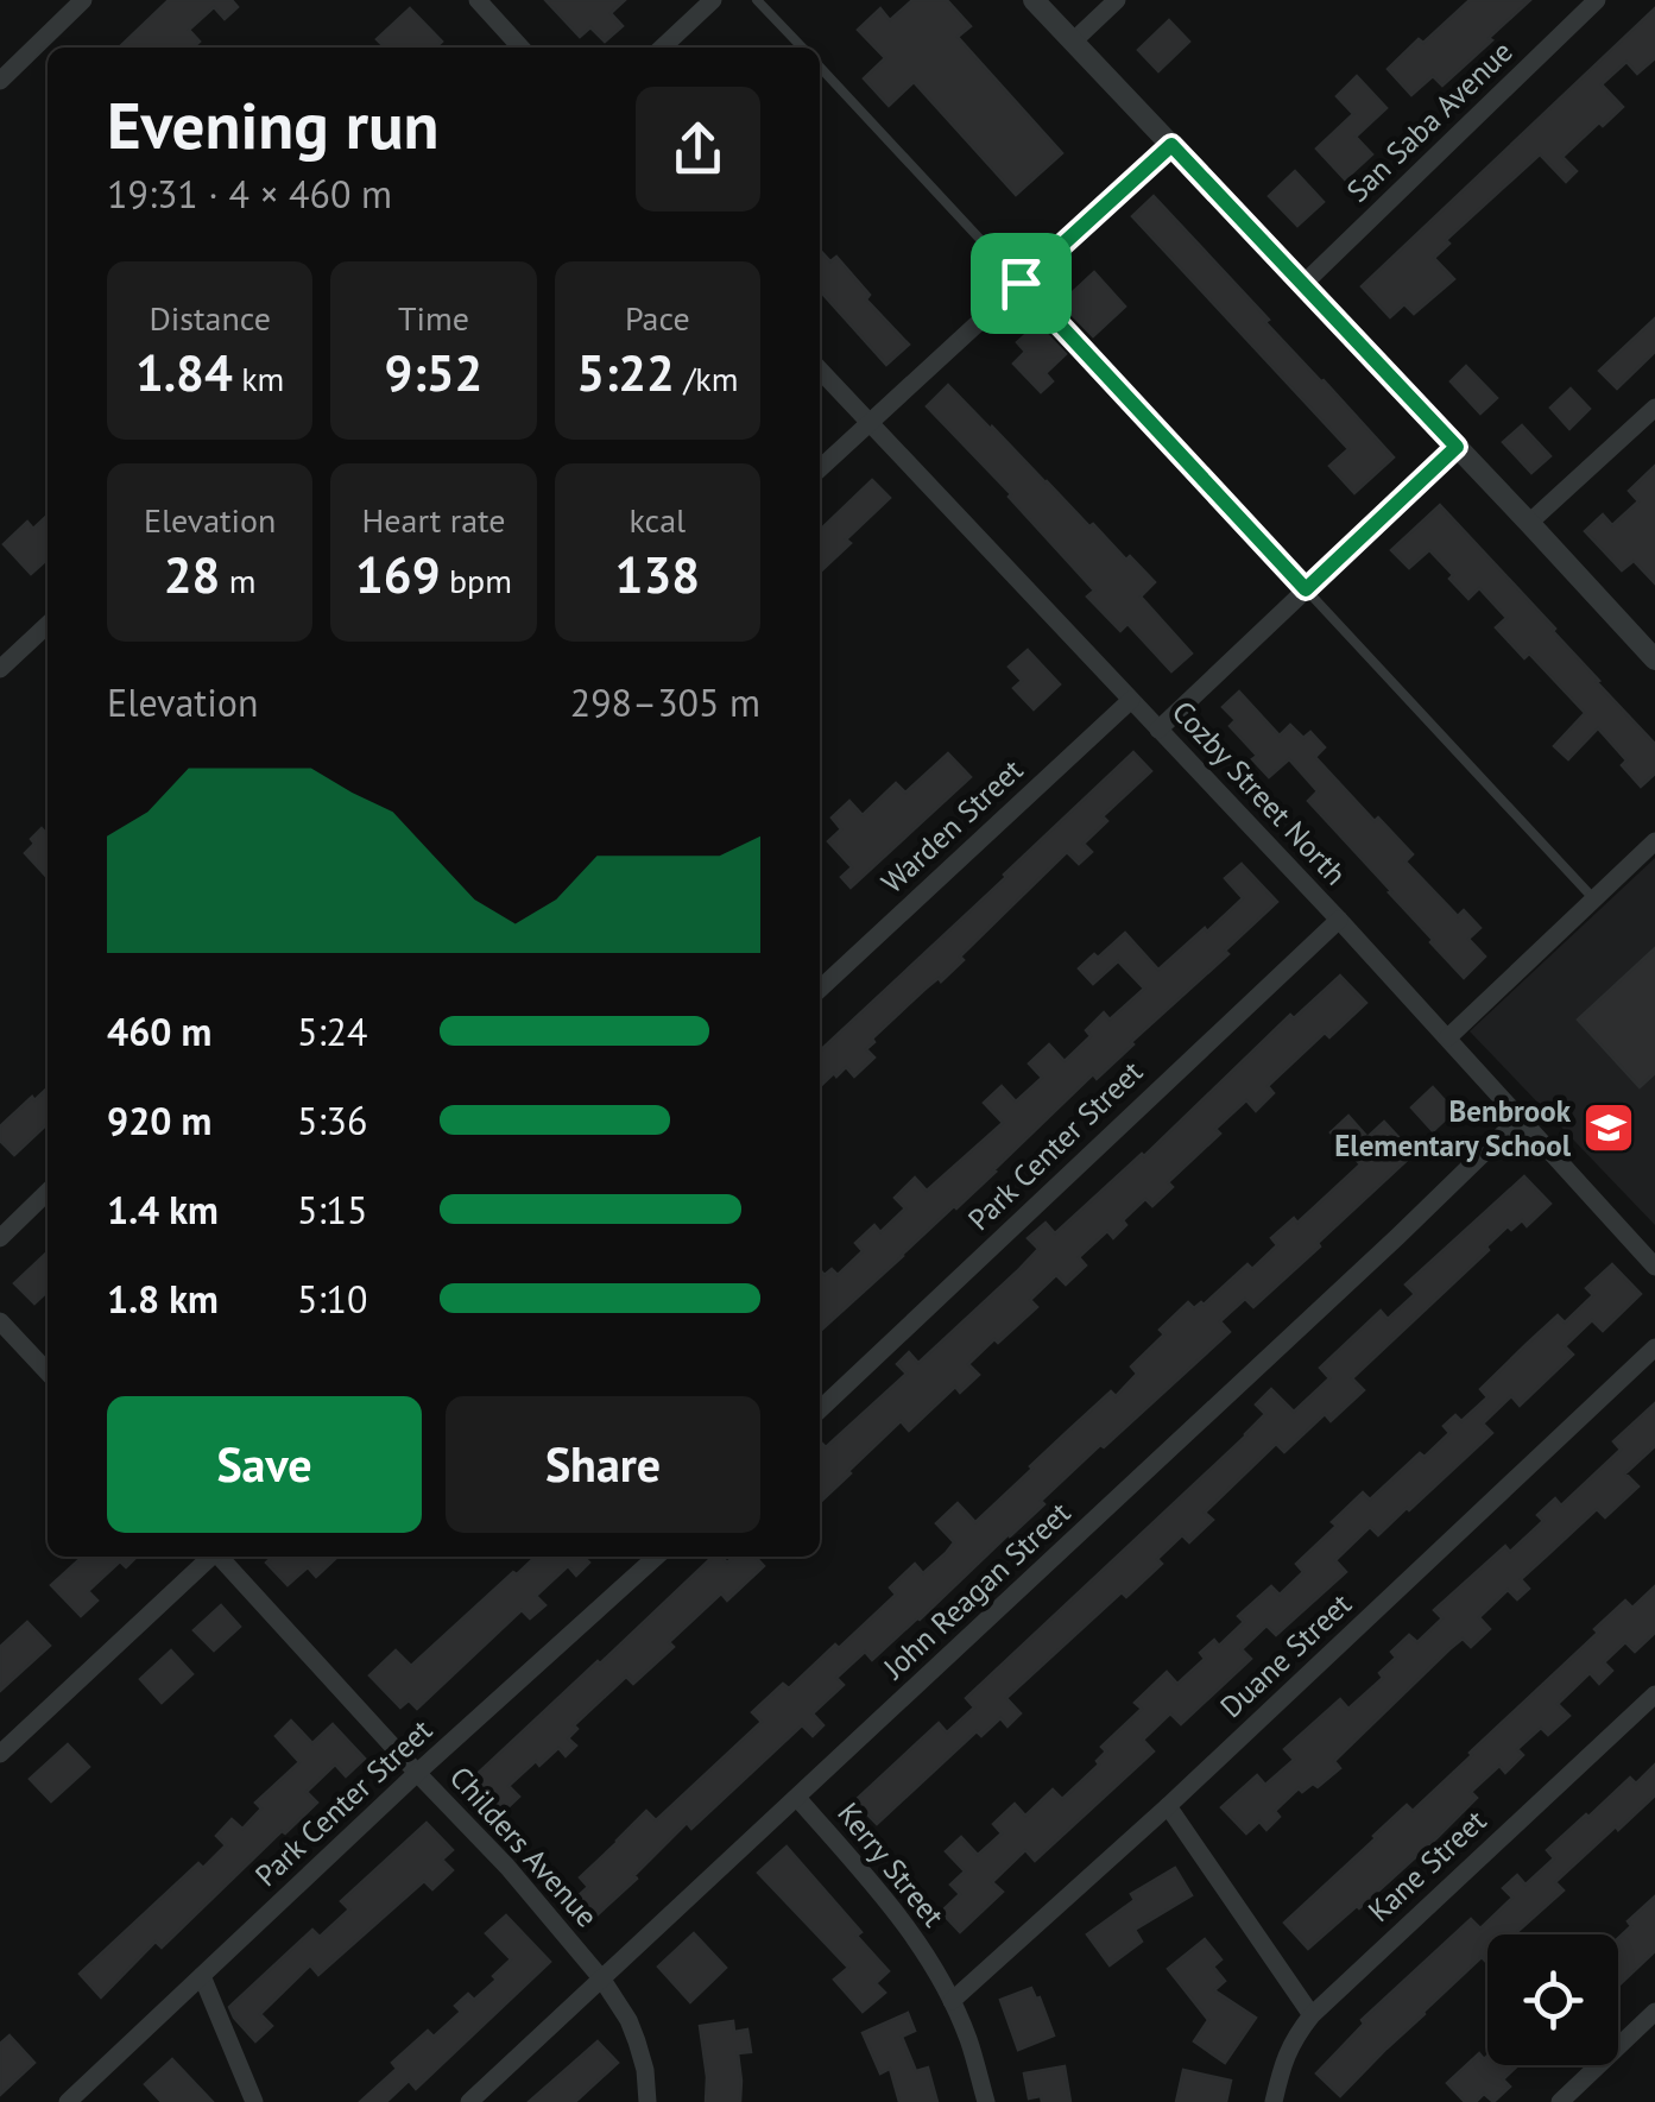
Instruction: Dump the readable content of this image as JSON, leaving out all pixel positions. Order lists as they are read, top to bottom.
{
  "streets": {
    "street": [
      "San Saba Avenue",
      "Cozby Street North",
      "Warden Street",
      "Park Center Street",
      "John Reagan Street",
      "Duane Street",
      "Childers Avenue",
      "Kerry Street",
      "Kane Street"
    ]
  },
  "crossings": [
    ["Cozby Street North", "Warden Street"],
    ["Cozby Street North", "Park Center Street"],
    ["Cozby Street North", "John Reagan Street"],
    ["Park Center Street", "Childers Avenue"],
    ["John Reagan Street", "Childers Avenue"],
    ["John Reagan Street", "Kerry Street"],
    ["Duane Street", "Kerry Street"]
  ],
  "places": {
    "school or university": ["Benbrook Elementary School"]
  },
  "page": {
    "heading": ["Evening run", "19:31 · 4 × 460 m"],
    "stats": [
      ["Distance", "1.84 km"],
      ["Time", "9:52"],
      ["Pace", "5:22 /km"],
      ["Elevation", "28 m"],
      ["Heart rate", "169 bpm"],
      ["kcal", "138"]
    ],
    "chart": ["Elevation", "298–305 m"],
    "list": [
      {
        "name": "460 m",
        "note": "5:24"
      },
      {
        "name": "920 m",
        "note": "5:36"
      },
      {
        "name": "1.4 km",
        "note": "5:15"
      },
      {
        "name": "1.8 km",
        "note": "5:10"
      }
    ],
    "buttons": ["Save", "Share"]
  }
}
